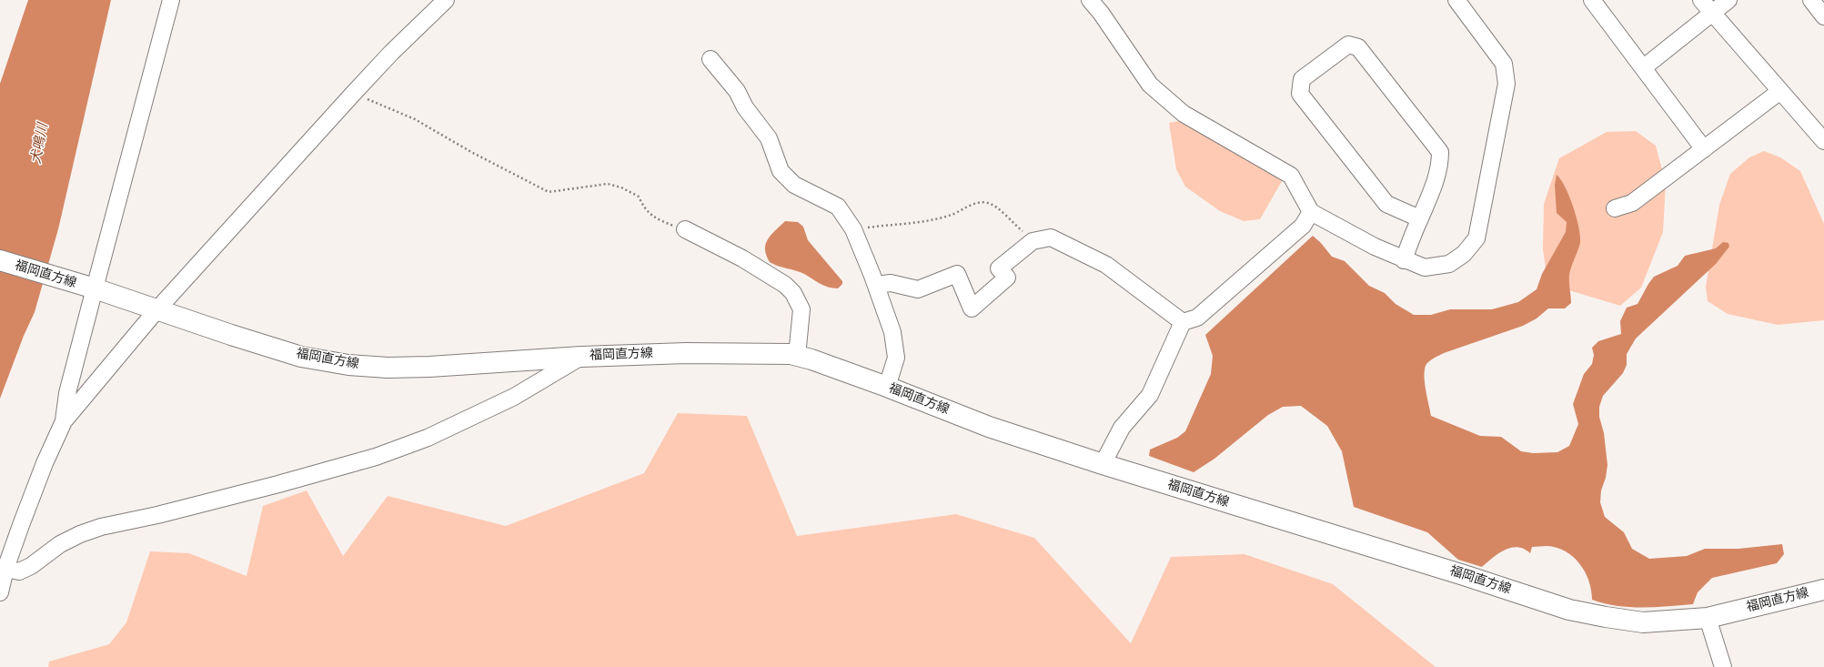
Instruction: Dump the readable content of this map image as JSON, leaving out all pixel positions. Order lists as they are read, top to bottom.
{
  "streets": {
    "main road": ["福岡直方線"]
  },
  "water": ["犬鳴川"]
}
